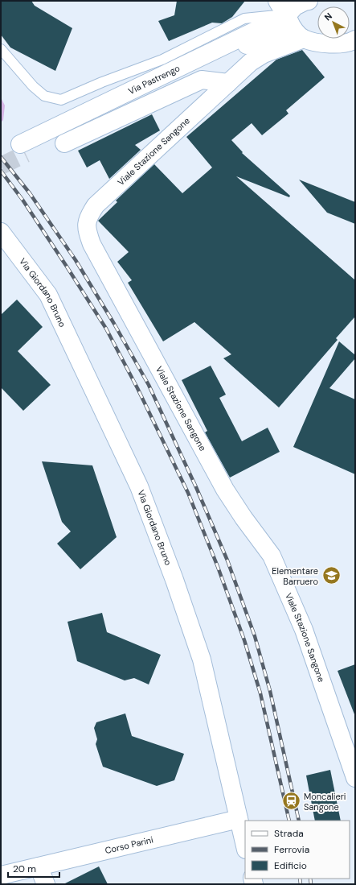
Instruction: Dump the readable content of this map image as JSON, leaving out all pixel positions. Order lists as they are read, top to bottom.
{
  "streets": {
    "street": [
      "Via Pastrengo",
      "Viale Stazione Sangone",
      "Via Giordano Bruno",
      "Corso Parini"
    ]
  },
  "crossings": [
    ["Via Pastrengo", "Viale Stazione Sangone"],
    ["Via Giordano Bruno", "Corso Parini"]
  ],
  "places": {
    "school or university": ["Elementare Barruero"],
    "station": ["Moncalieri Sangone"]
  },
  "legend": ["Strada", "Ferrovia", "Edificio"],
  "scale_bar": "20 m",
  "north": "top left"
}
